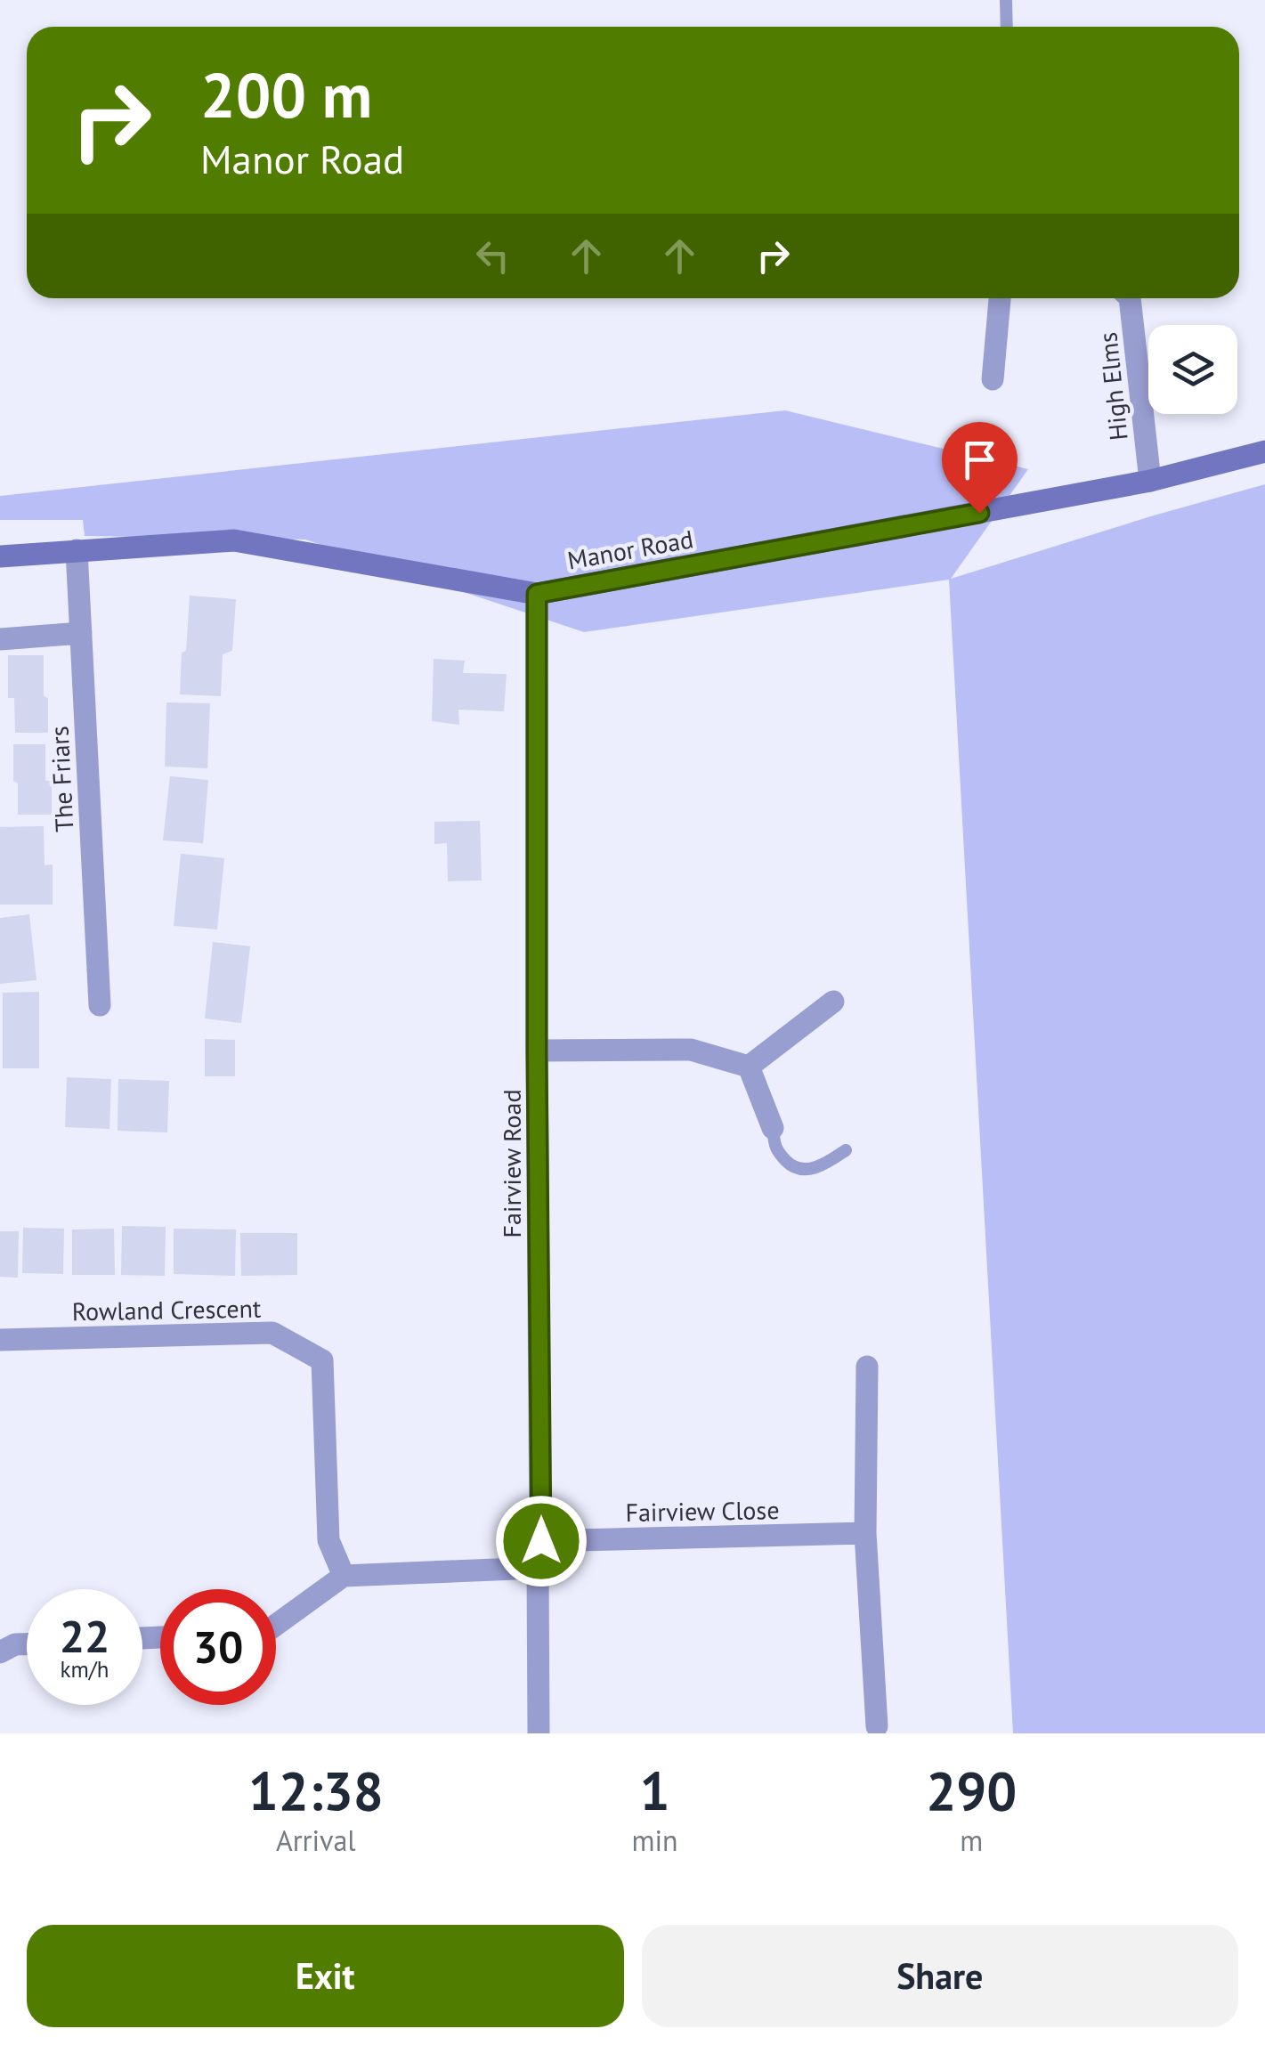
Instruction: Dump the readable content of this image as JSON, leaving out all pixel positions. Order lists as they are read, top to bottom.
{
  "streets": {
    "main road": ["Manor Road"],
    "street": [
      "High Elms",
      "The Friars",
      "Fairview Road",
      "Rowland Crescent",
      "Fairview Close"
    ]
  },
  "crossings": [
    ["High Elms", "Manor Road"],
    ["Manor Road", "The Friars"],
    ["Manor Road", "Fairview Road"],
    ["Fairview Road", "Fairview Close"]
  ],
  "page": {
    "turn": ["200 m", "Manor Road"],
    "speed": "22 km/h",
    "limit": "30",
    "eta": [
      "12:38",
      "Arrival",
      "1",
      "min",
      "290",
      "m"
    ],
    "buttons": ["Exit", "Share"]
  }
}
